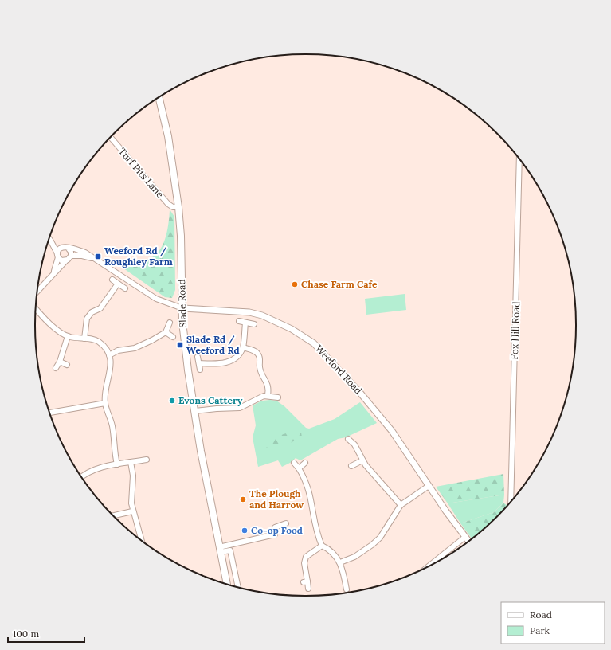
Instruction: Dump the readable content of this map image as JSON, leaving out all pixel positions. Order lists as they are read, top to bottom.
{
  "streets": {
    "main road": ["Slade Road"],
    "street": ["Turf Pits Lane", "Fox Hill Road", "Weeford Road"]
  },
  "crossings": [
    ["Turf Pits Lane", "Slade Road"],
    ["Slade Road", "Weeford Road"]
  ],
  "places": {
    "transit": ["Weeford Rd / Roughley Farm", "Slade Rd / Weeford Rd"],
    "other": [
      "Chase Farm Cafe",
      "Evons Cattery",
      "The Plough and Harrow",
      "Co-op Food"
    ]
  },
  "legend": ["Road", "Park"],
  "scale_bar": "100 m"
}
